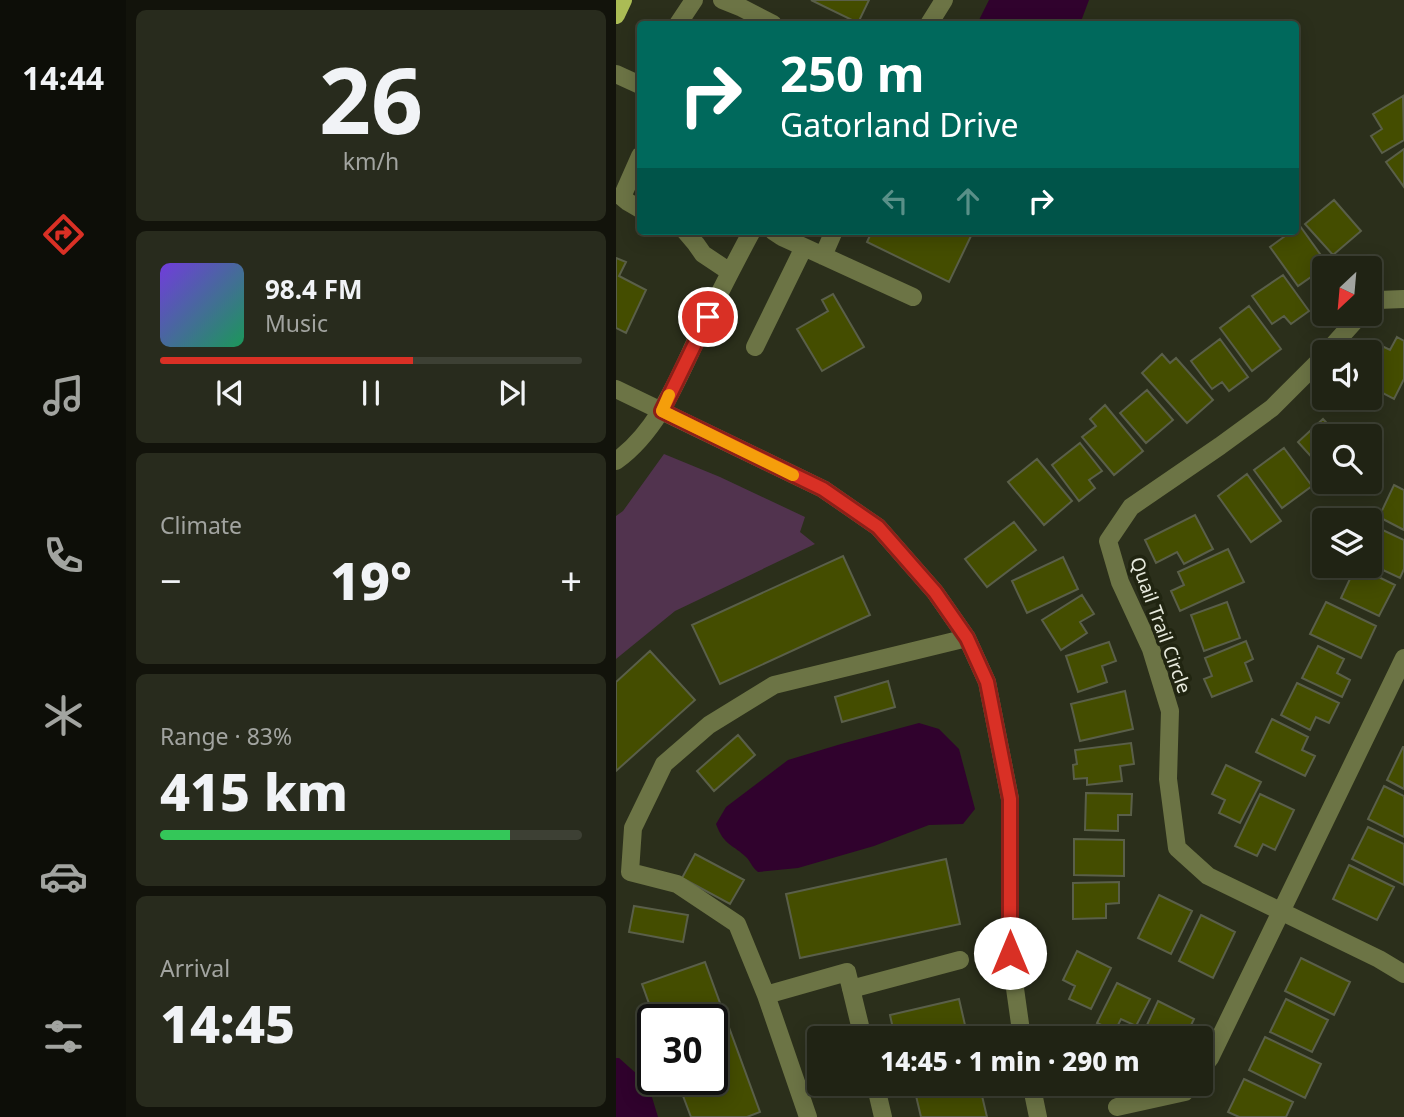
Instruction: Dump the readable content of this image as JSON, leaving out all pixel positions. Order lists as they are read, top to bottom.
{
  "streets": {
    "street": ["Quail Trail Circle"]
  },
  "north": "bottom left",
  "page": {
    "tabs": "14:44",
    "tile": [
      ["26", "km/h"],
      "Climate",
      ["Range · 83%", "415 km"],
      ["Arrival", "14:45"]
    ],
    "turn": ["250 m", "Gatorland Drive"],
    "song": ["98.4 FM", "Music"],
    "heat": ["−", "19°", "+"],
    "limit": "30",
    "trip": "14:45 · 1 min · 290 m"
  }
}
